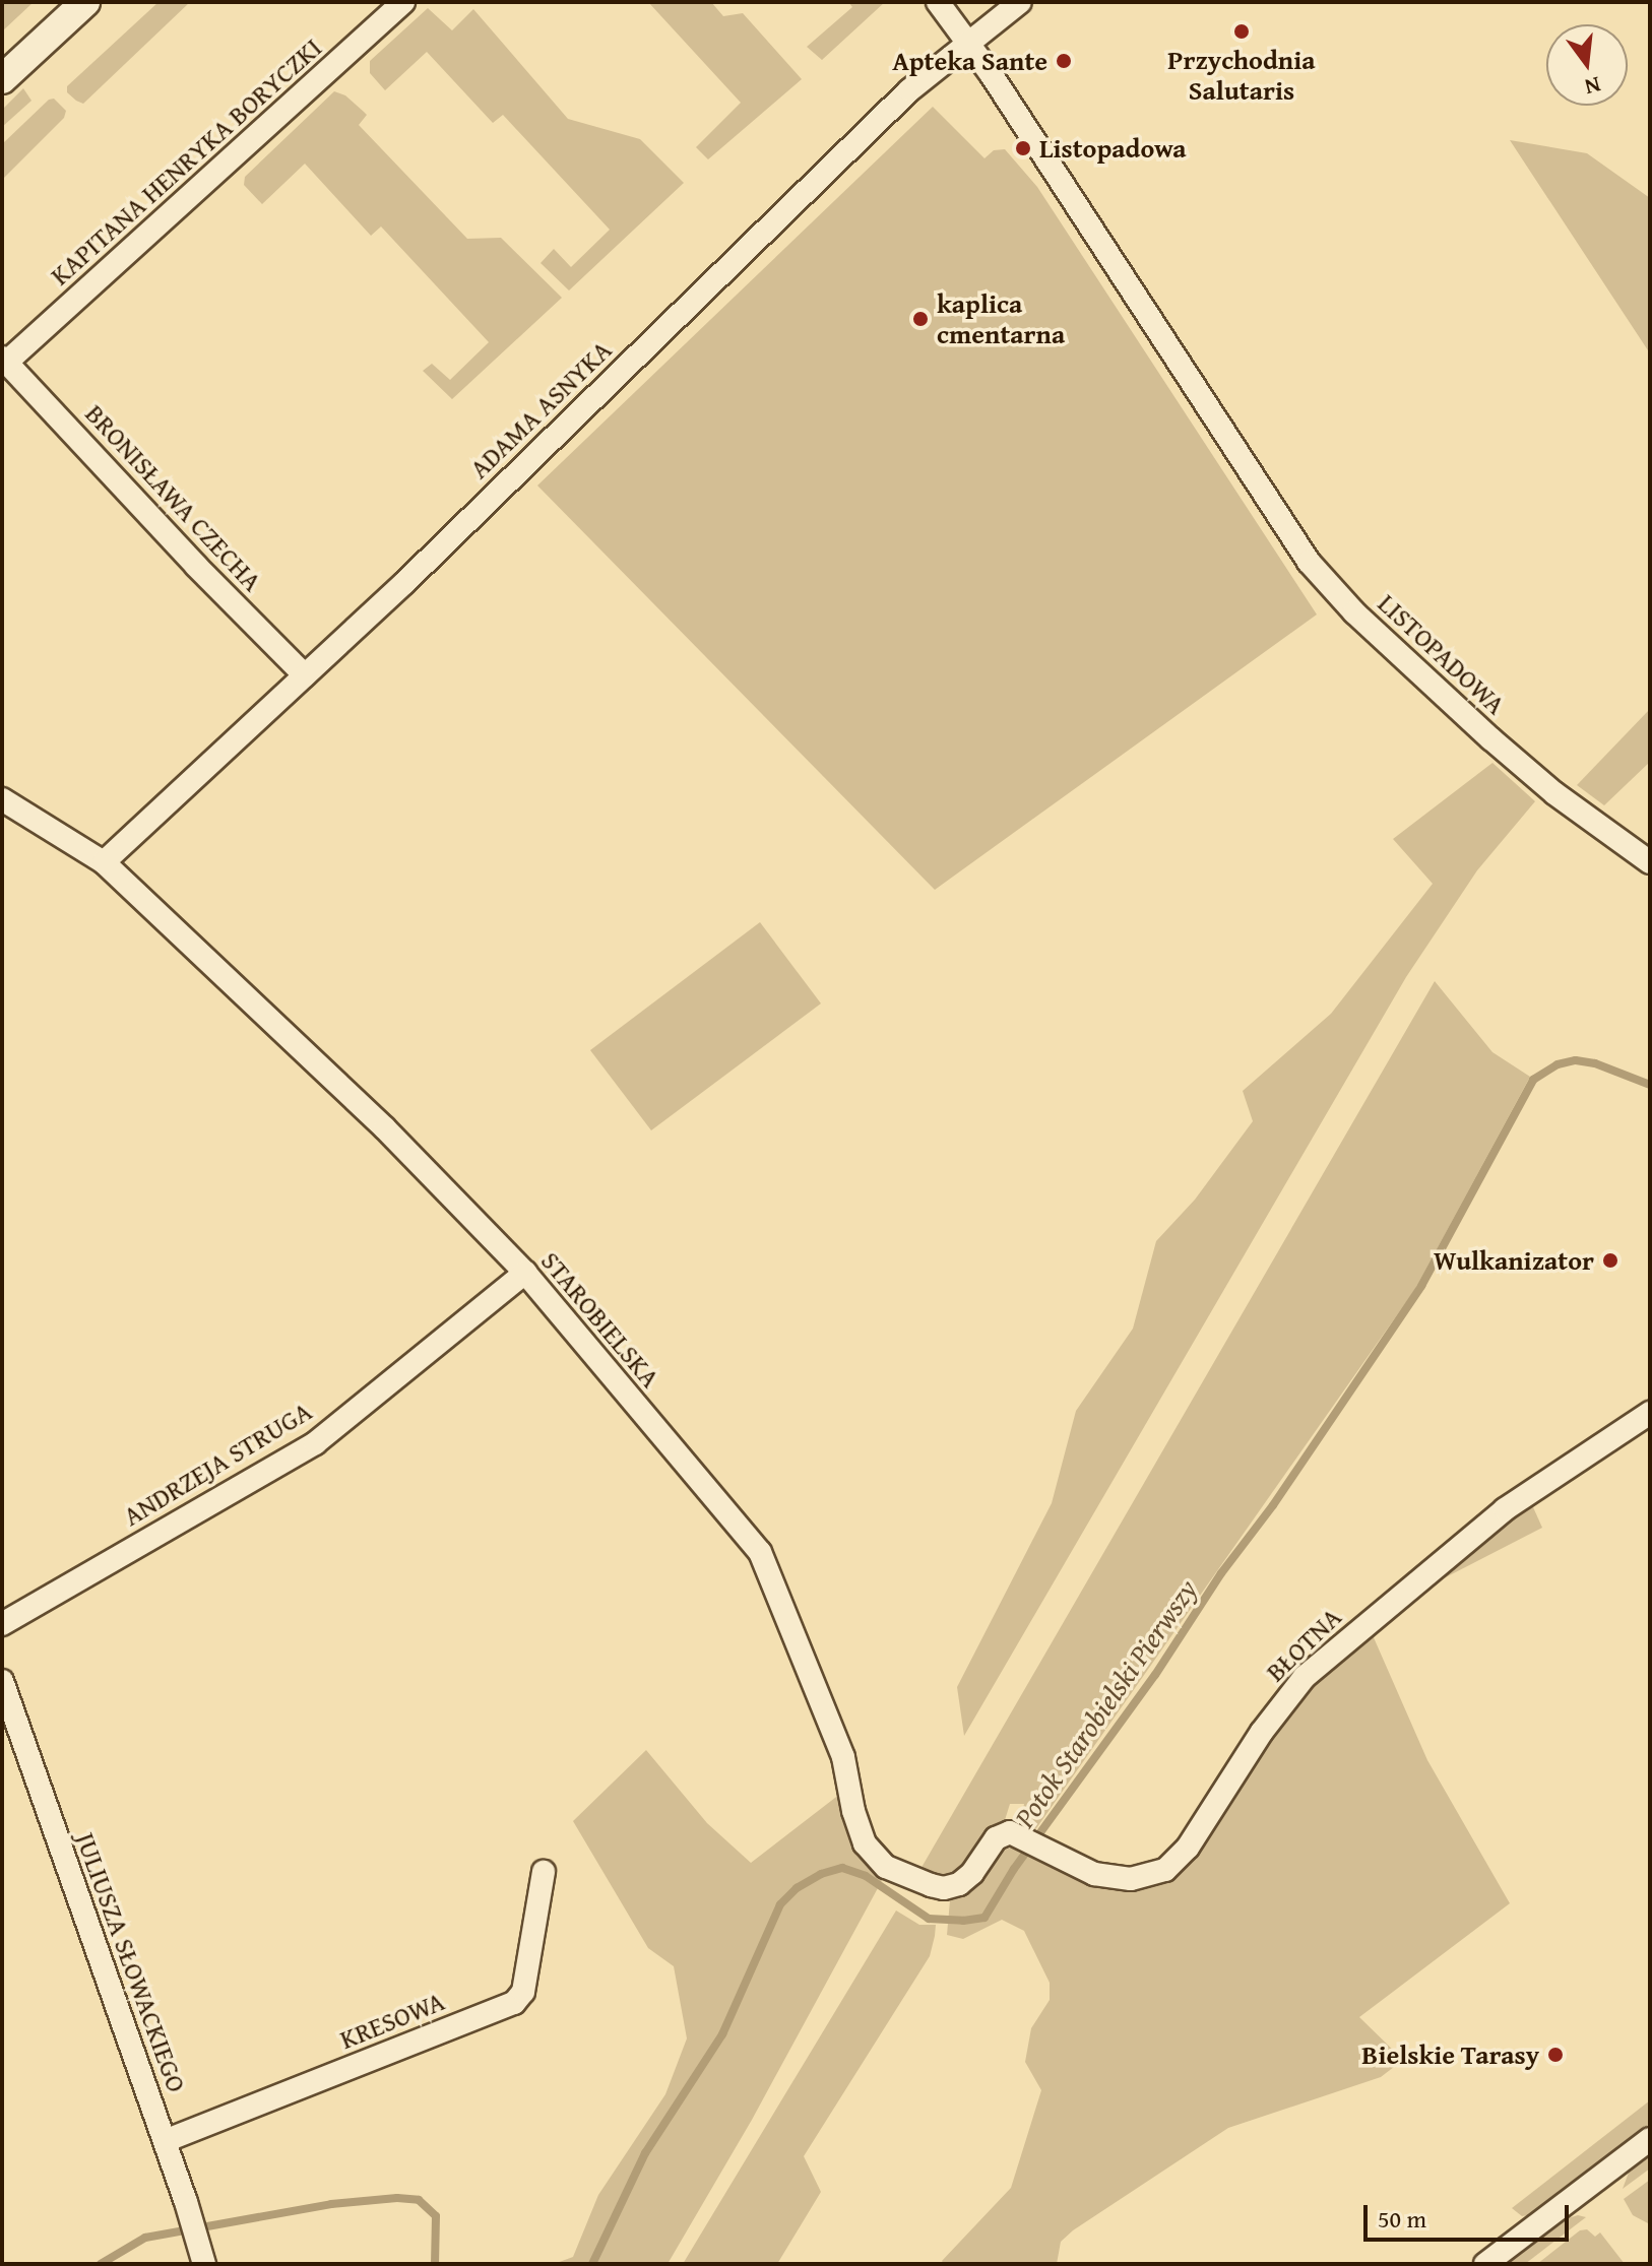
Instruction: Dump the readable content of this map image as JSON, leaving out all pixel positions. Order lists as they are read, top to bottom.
{
  "streets": {
    "street": [
      "KAPITANA HENRYKA BORYCZKI",
      "ADAMA ASNYKA",
      "BRONISŁAWA CZECHA",
      "LISTOPADOWA",
      "STAROBIELSKA",
      "ANDRZEJA STRUGA",
      "BŁOTNA",
      "JULIUSZA SŁOWACKIEGO",
      "KRESOWA"
    ]
  },
  "crossings": [
    ["KAPITANA HENRYKA BORYCZKI", "BRONISŁAWA CZECHA"],
    ["ADAMA ASNYKA", "BRONISŁAWA CZECHA"],
    ["ADAMA ASNYKA", "LISTOPADOWA"],
    ["ADAMA ASNYKA", "STAROBIELSKA"],
    ["STAROBIELSKA", "ANDRZEJA STRUGA"],
    ["STAROBIELSKA", "BŁOTNA"],
    ["JULIUSZA SŁOWACKIEGO", "KRESOWA"]
  ],
  "water": ["Potok Starobielski Pierwszy"],
  "places": [
    "Przychodnia Salutaris",
    "Apteka Sante",
    "Listopadowa",
    "kaplica cmentarna",
    "Wulkanizator",
    "Bielskie Tarasy"
  ],
  "scale_bar": "50 m",
  "north": "bottom"
}
